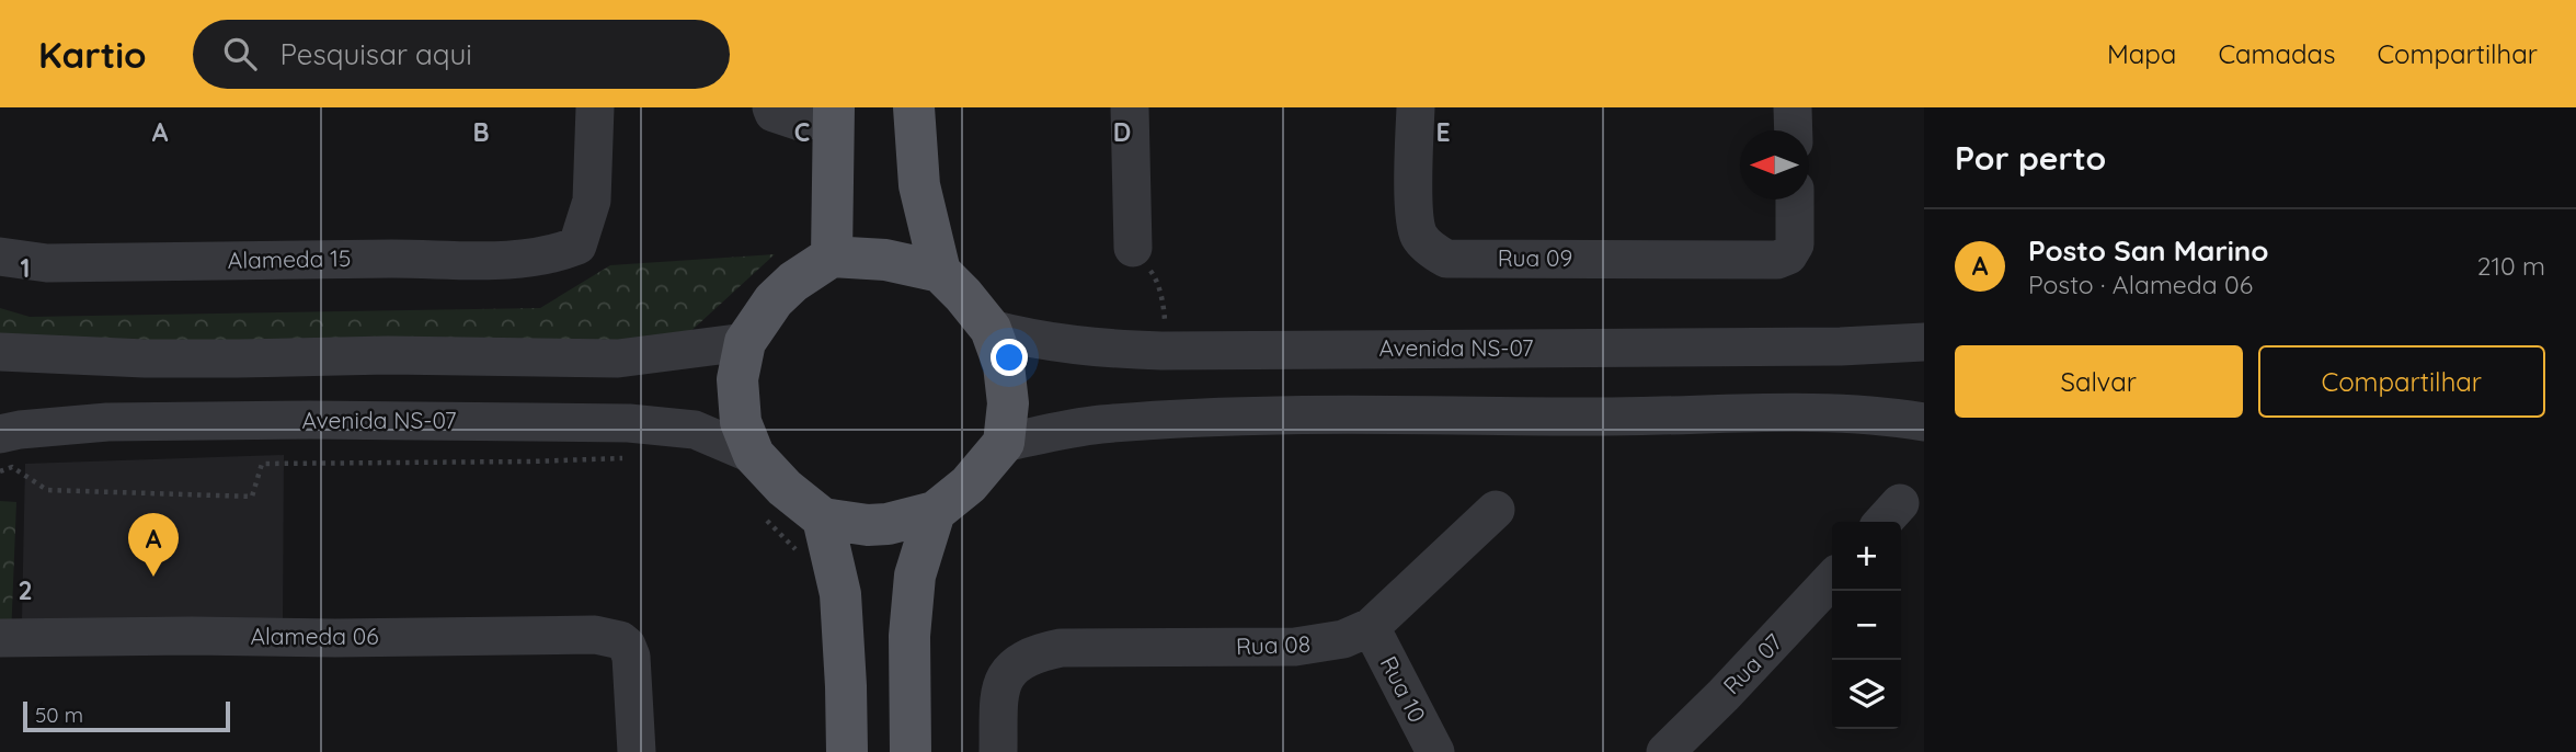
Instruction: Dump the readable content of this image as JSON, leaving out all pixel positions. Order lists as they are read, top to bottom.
{
  "streets": {
    "street": [
      "Rua 09",
      "Alameda 15",
      "Avenida NS-07",
      "Alameda 06",
      "Rua 08",
      "Rua 07",
      "Rua 10"
    ]
  },
  "crossings": [
    ["Rua 08", "Rua 10"]
  ],
  "scale_bar": "50 m",
  "north": "left",
  "page": {
    "header": "Kartio",
    "search": "Pesquisar aqui",
    "nav": ["Mapa", "Camadas", "Compartilhar"],
    "heading": "Por perto",
    "list": [
      {
        "mark": "A",
        "name": "Posto San Marino",
        "note": "Posto · Alameda 06",
        "value": "210 m"
      }
    ],
    "buttons": ["Salvar", "Compartilhar"],
    "pins": "A",
    "map_buttons": ["+", "−"],
    "scale": "50 m"
  },
  "grid": {
    "columns": [
      "A",
      "B",
      "C",
      "D",
      "E"
    ],
    "rows": ["1", "2"]
  }
}
